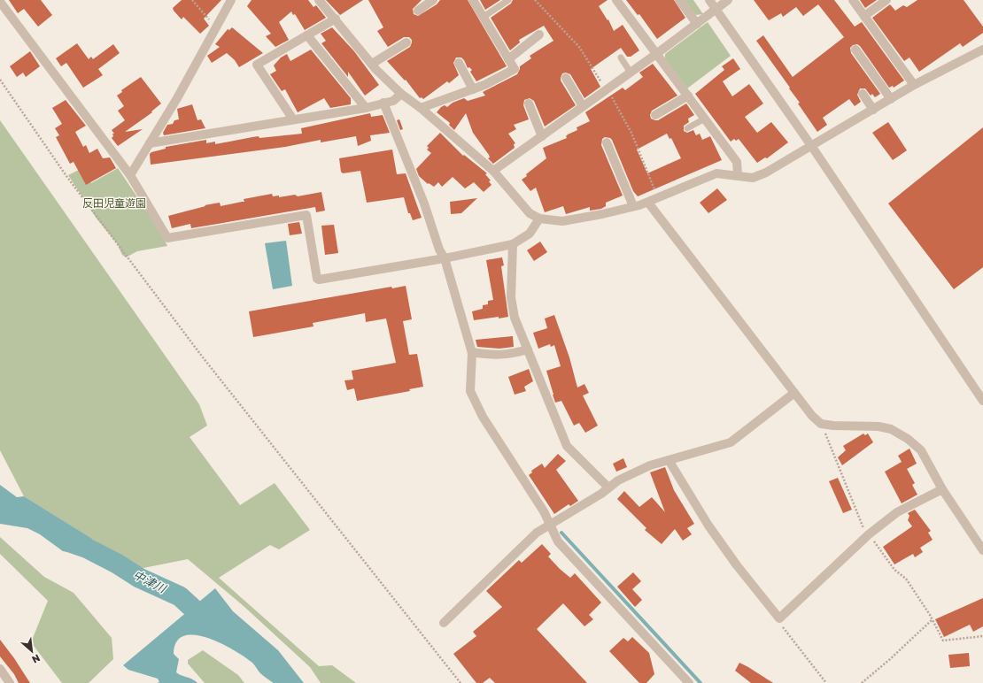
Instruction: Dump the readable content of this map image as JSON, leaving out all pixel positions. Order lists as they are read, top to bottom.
{
  "water": ["中津川"],
  "parks": ["反田児童遊園"],
  "north": "bottom right"
}
